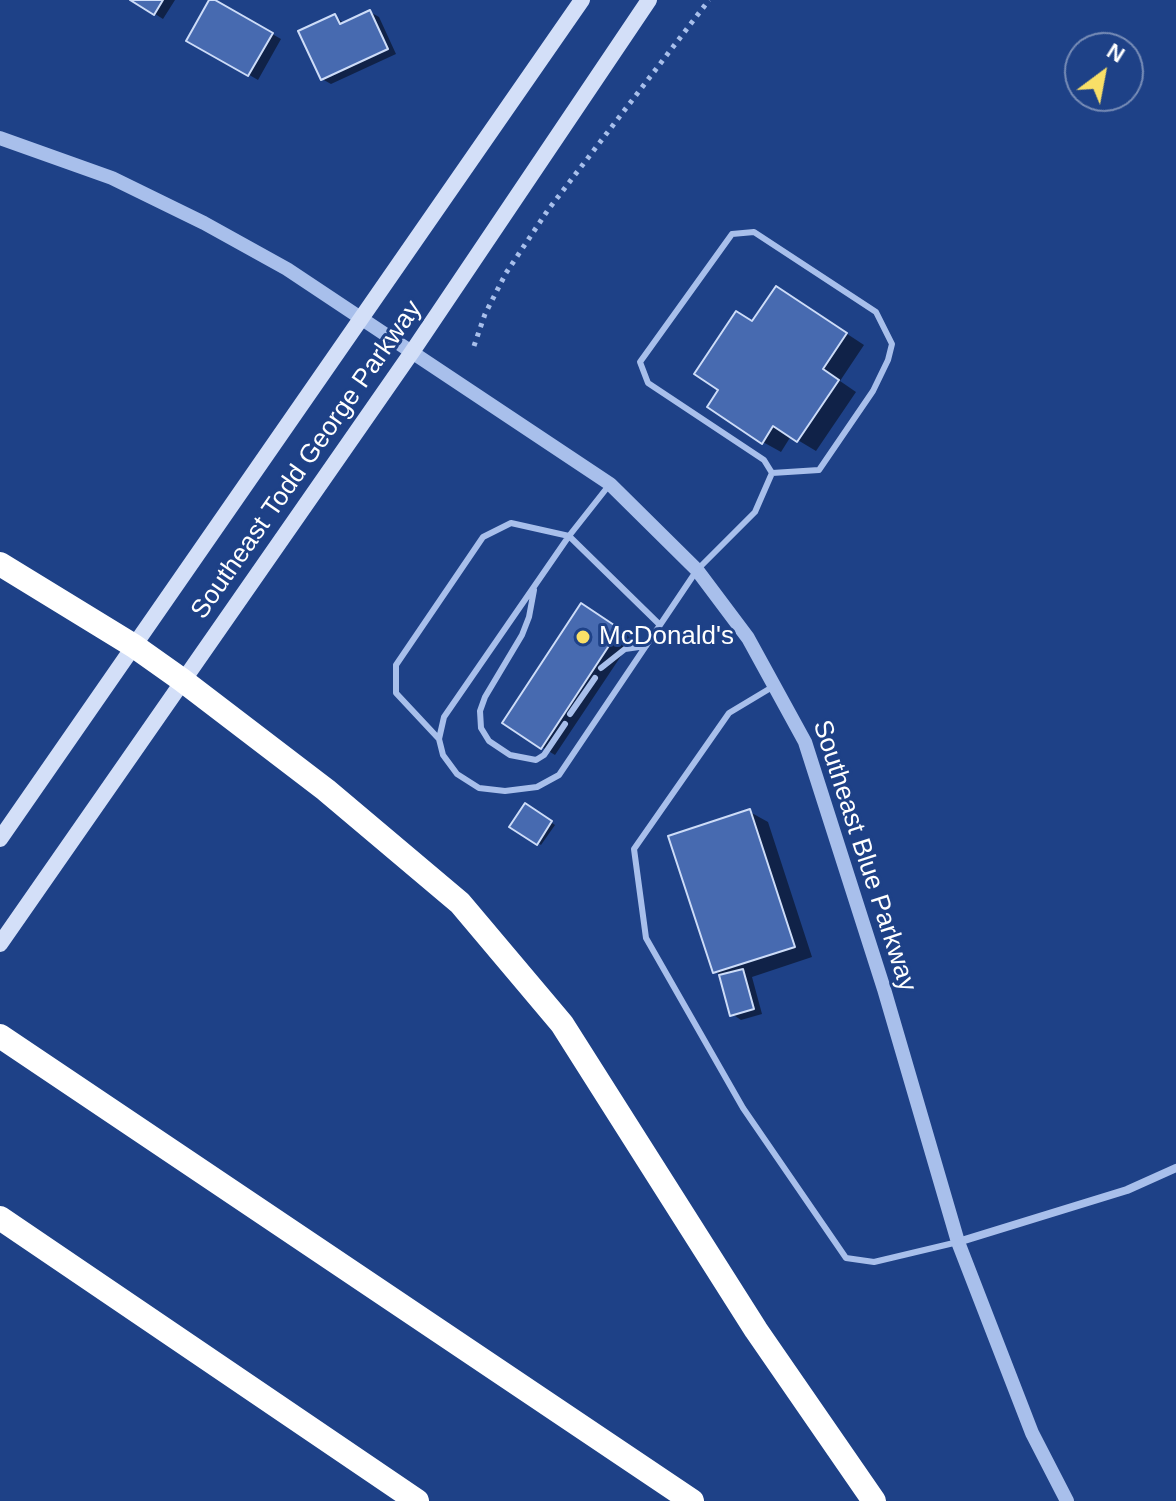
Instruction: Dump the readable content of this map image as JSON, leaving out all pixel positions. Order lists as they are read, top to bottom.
{
  "streets": {
    "main road": ["Southeast Todd George Parkway"],
    "street": ["Southeast Blue Parkway"]
  },
  "crossings": [
    ["Southeast Todd George Parkway", "Southeast Blue Parkway"]
  ],
  "places": ["McDonald's"],
  "north": "top right"
}
